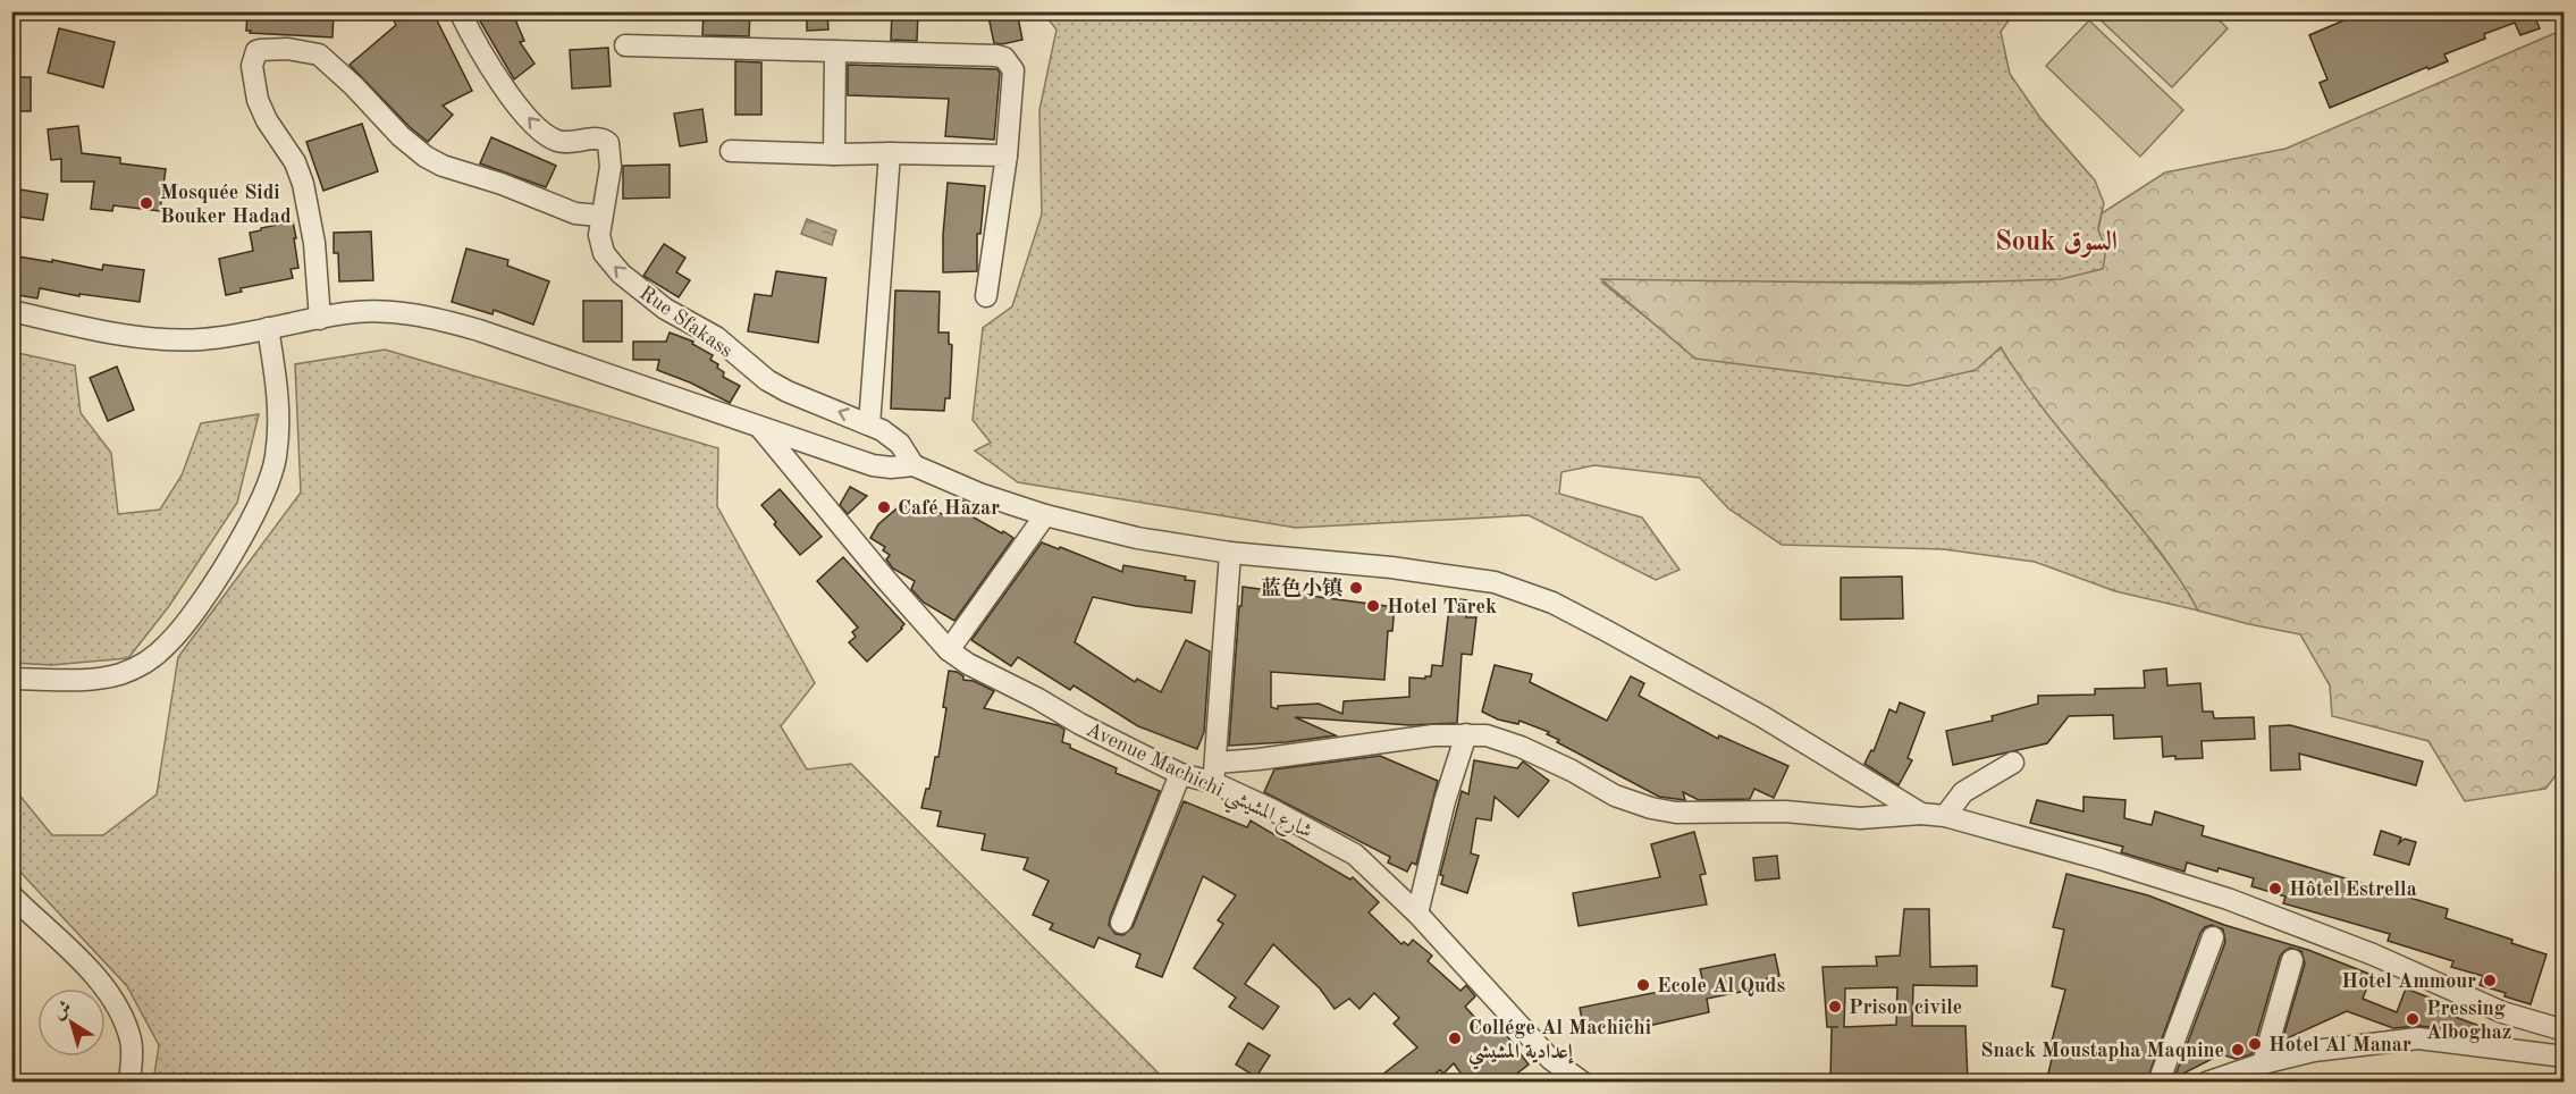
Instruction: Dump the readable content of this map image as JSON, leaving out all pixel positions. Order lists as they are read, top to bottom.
{
  "streets": {
    "street": ["Rue Sfakass", "Avenue Machichi شارع المشيشي"]
  },
  "one_way": ["Rue Sfakass"],
  "districts": ["Souk السوق"],
  "places": [
    "Mosquée Sidi Bouker Hadad",
    "Café Hazar",
    "蓝色小镇",
    "Hotel Tarek",
    "Hôtel Estrella",
    "Hotel Ammour",
    "Ecole Al Quds",
    "Prison civile",
    "Pressing Alboghaz",
    "Collége Al Machichi إعدادية المشيشي",
    "Hotel Al Manar",
    "Snack Moustapha Maqnine"
  ],
  "north": "top left"
}
